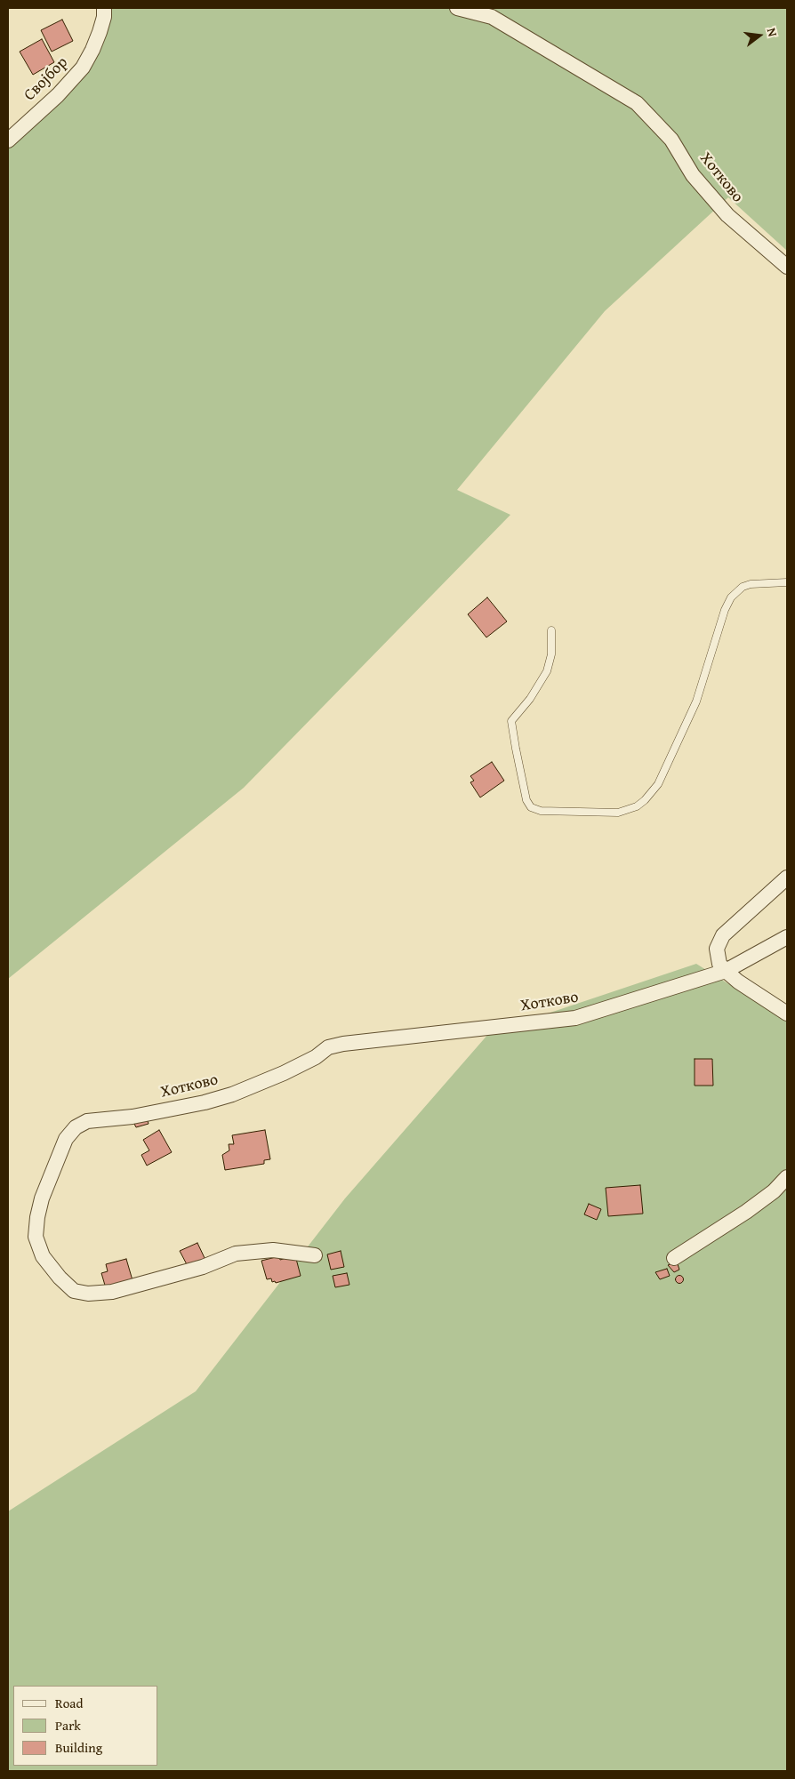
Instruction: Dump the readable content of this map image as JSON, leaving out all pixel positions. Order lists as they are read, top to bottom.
{
  "streets": {
    "street": ["Својбор", "Хотково"]
  },
  "legend": ["Road", "Park", "Building"],
  "north": "right"
}
